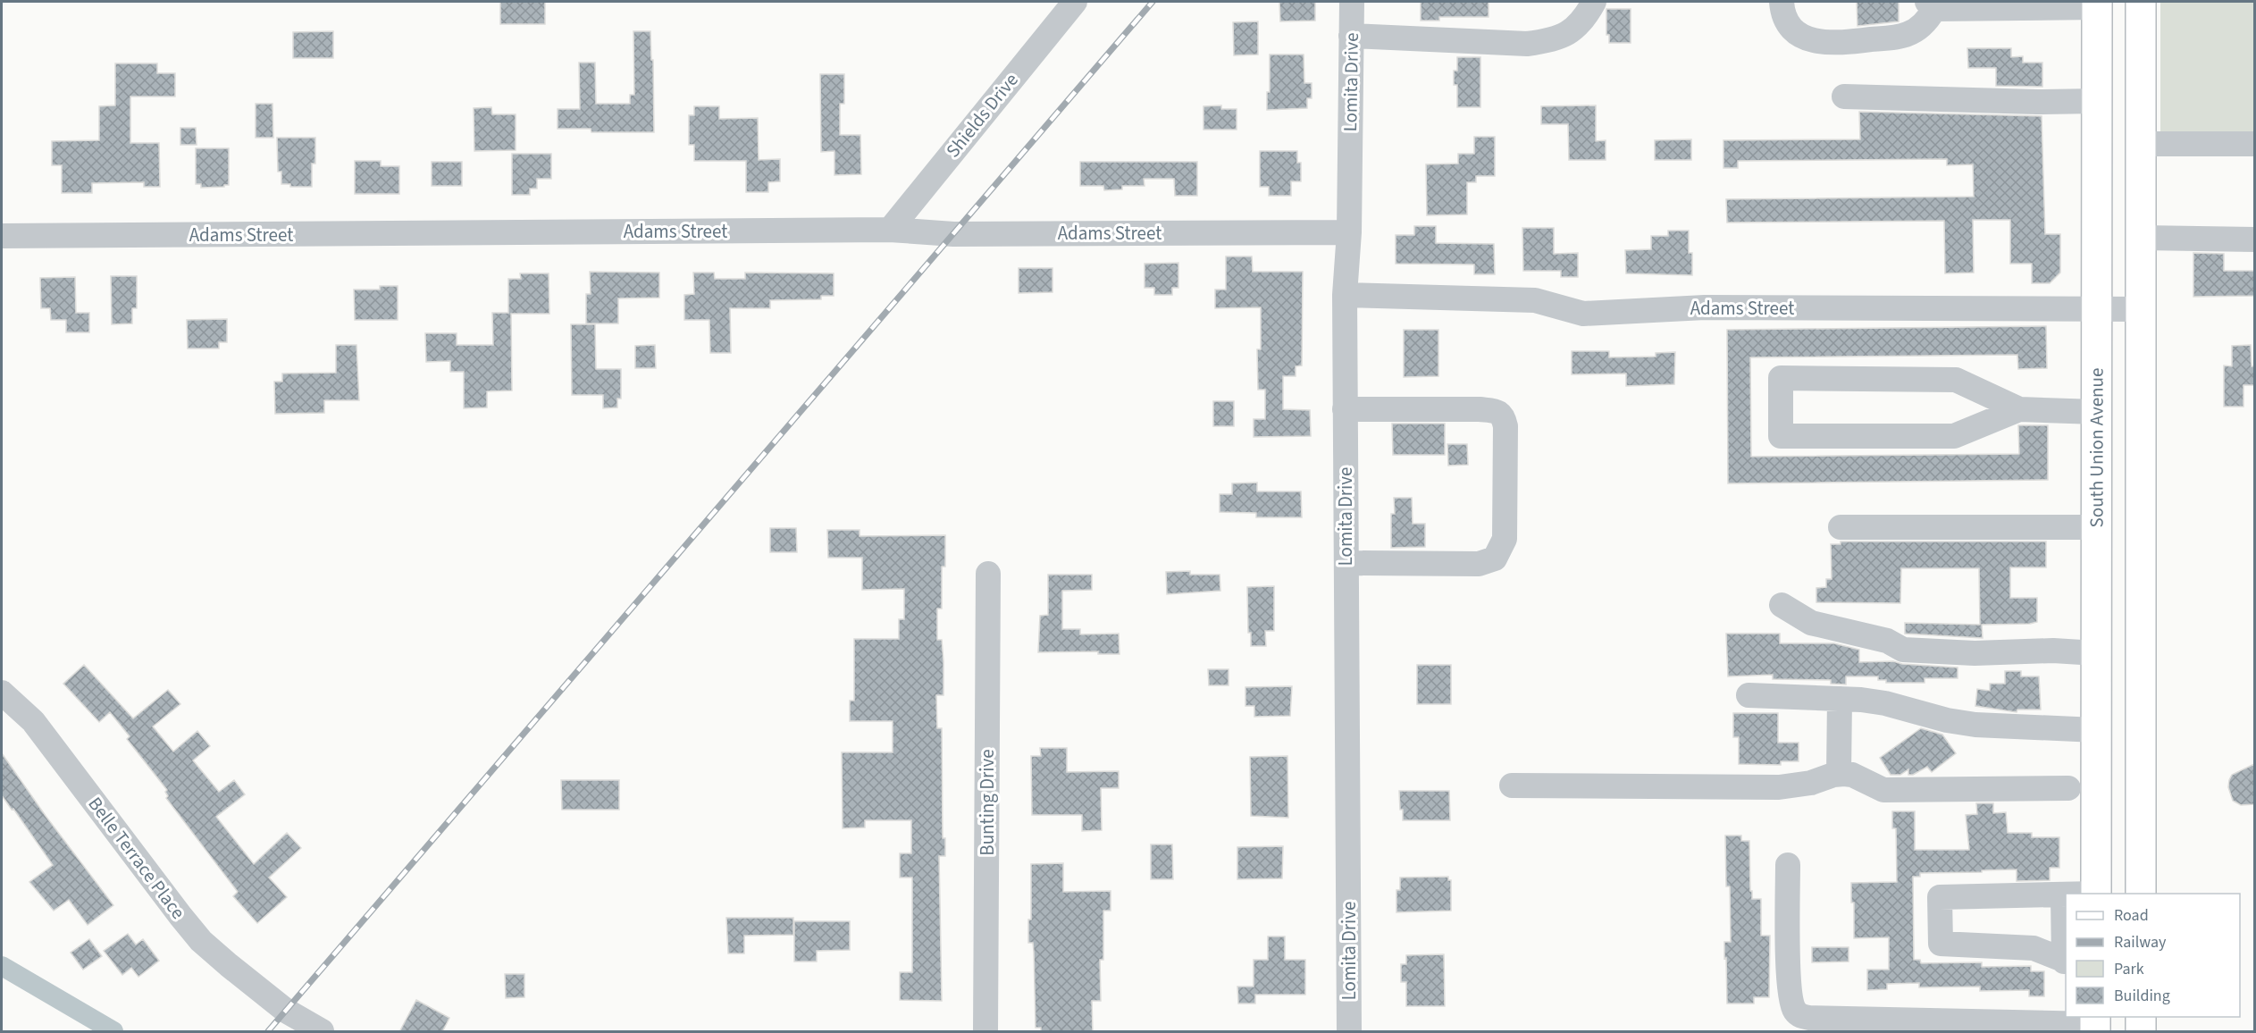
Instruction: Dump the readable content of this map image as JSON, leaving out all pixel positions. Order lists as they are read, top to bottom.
{
  "streets": {
    "main road": ["South Union Avenue"],
    "street": [
      "Lomita Drive",
      "Shields Drive",
      "Adams Street",
      "Bunting Drive",
      "Belle Terrace Place"
    ]
  },
  "crossings": [
    ["Lomita Drive", "Adams Street"],
    ["Shields Drive", "Adams Street"],
    ["Adams Street", "South Union Avenue"]
  ],
  "legend": [
    "Road",
    "Railway",
    "Park",
    "Building"
  ]
}
